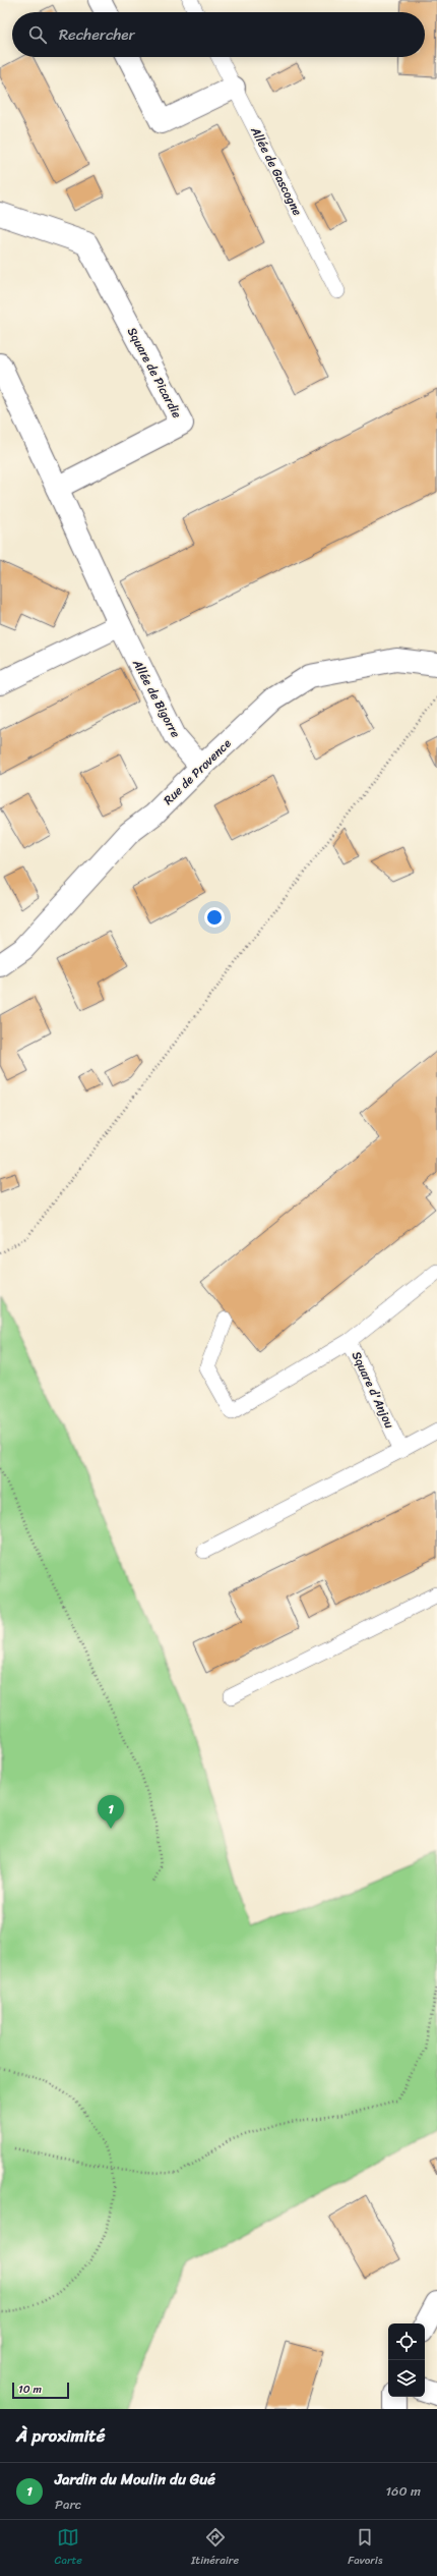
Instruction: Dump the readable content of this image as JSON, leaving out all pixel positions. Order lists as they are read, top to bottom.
{
  "streets": {
    "street": ["Square de Picardie", "Allée de Bigorre", "Rue de Provence"],
    "lane": ["Allée de Gascogne", "Square d'Anjou"]
  },
  "crossings": [
    ["Square de Picardie", "Allée de Bigorre"],
    ["Allée de Bigorre", "Rue de Provence"]
  ],
  "scale_bar": "10 m",
  "page": {
    "search": "Rechercher",
    "pins": "1",
    "scale": "10 m",
    "heading": "À proximité",
    "list": [
      {
        "mark": "1",
        "name": "Jardin du Moulin du Gué",
        "note": "Parc",
        "value": "160 m"
      }
    ],
    "nav": ["Carte", "Itinéraire", "Favoris"]
  }
}
